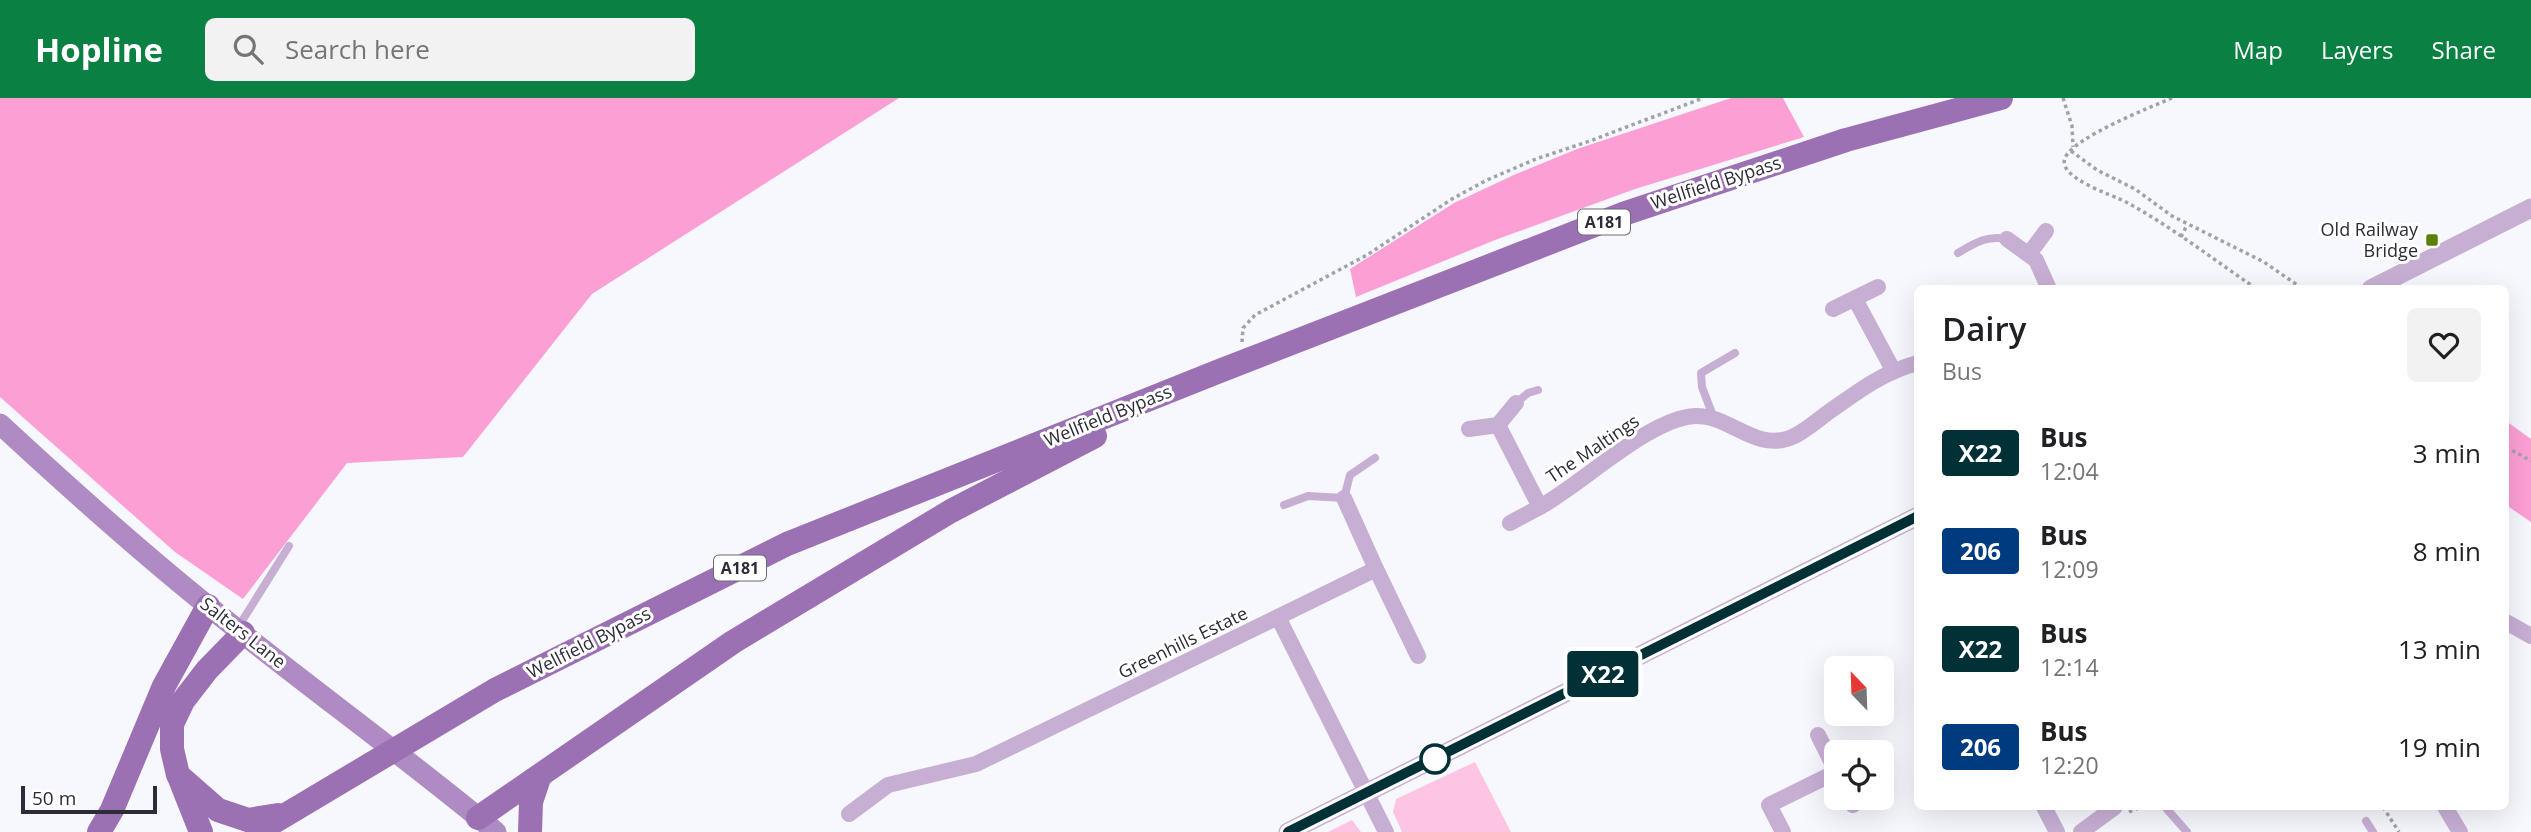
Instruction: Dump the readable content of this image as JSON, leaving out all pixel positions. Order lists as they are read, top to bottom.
{
  "streets": {
    "main road": ["Wellfield Bypass", "A181", "Salters Lane"],
    "street": ["The Maltings", "Greenhills Estate"]
  },
  "places": {
    "transit": ["Old Railway Bridge"]
  },
  "lines": ["bus line X22"],
  "scale_bar": "50 m",
  "north": "top left",
  "page": {
    "header": "Hopline",
    "search": "Search here",
    "nav": ["Map", "Layers", "Share"],
    "on_map": "X22",
    "heading": ["Dairy", "Bus"],
    "list": [
      {
        "mark": "X22",
        "name": "Bus",
        "note": "12:04",
        "value": "3 min"
      },
      {
        "mark": "206",
        "name": "Bus",
        "note": "12:09",
        "value": "8 min"
      },
      {
        "mark": "X22",
        "name": "Bus",
        "note": "12:14",
        "value": "13 min"
      },
      {
        "mark": "206",
        "name": "Bus",
        "note": "12:20",
        "value": "19 min"
      }
    ],
    "scale": "50 m"
  }
}
